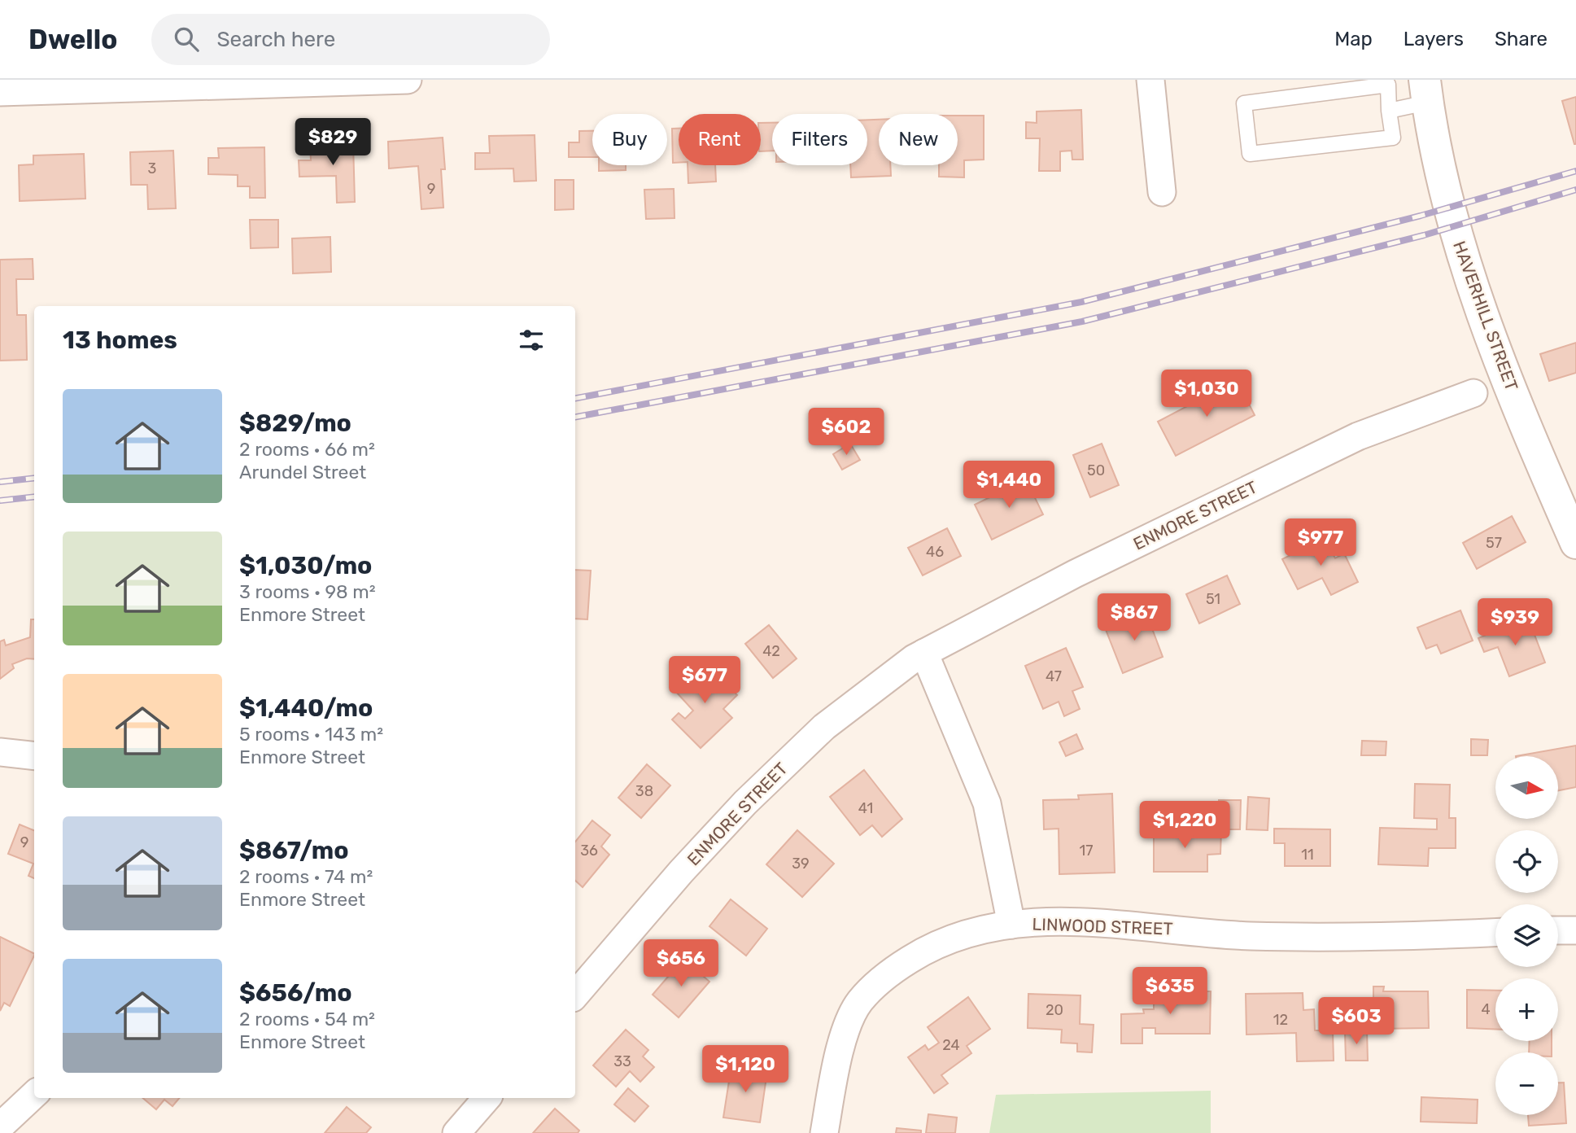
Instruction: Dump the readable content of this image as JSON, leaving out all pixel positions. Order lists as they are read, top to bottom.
{
  "streets": {
    "main road": ["HAVERHILL STREET"],
    "street": ["ENMORE STREET", "LINWOOD STREET"]
  },
  "house_numbers": [
    "3",
    "9",
    "50",
    "57",
    "46",
    "51",
    "42",
    "47",
    "38",
    "41",
    "9",
    "36",
    "17",
    "11",
    "39",
    "4",
    "20",
    "12",
    "24",
    "33"
  ],
  "north": "right",
  "page": {
    "header": "Dwello",
    "search": "Search here",
    "nav": ["Map", "Layers", "Share"],
    "chip": [
      "Buy",
      "Rent",
      "Filters",
      "New"
    ],
    "price": [
      "$829",
      "$1,030",
      "$602",
      "$1,440",
      "$977",
      "$867",
      "$939",
      "$677",
      "$1,220",
      "$656",
      "$635",
      "$603",
      "$1,120"
    ],
    "heading": "13 homes",
    "list": [
      {
        "name": "$829/mo",
        "note": "2 rooms · 66 m² · Arundel Street"
      },
      {
        "name": "$1,030/mo",
        "note": "3 rooms · 98 m² · Enmore Street"
      },
      {
        "name": "$1,440/mo",
        "note": "5 rooms · 143 m² · Enmore Street"
      },
      {
        "name": "$867/mo",
        "note": "2 rooms · 74 m² · Enmore Street"
      },
      {
        "name": "$656/mo",
        "note": "2 rooms · 54 m² · Enmore Street"
      }
    ],
    "map_buttons": ["+", "−"]
  }
}
